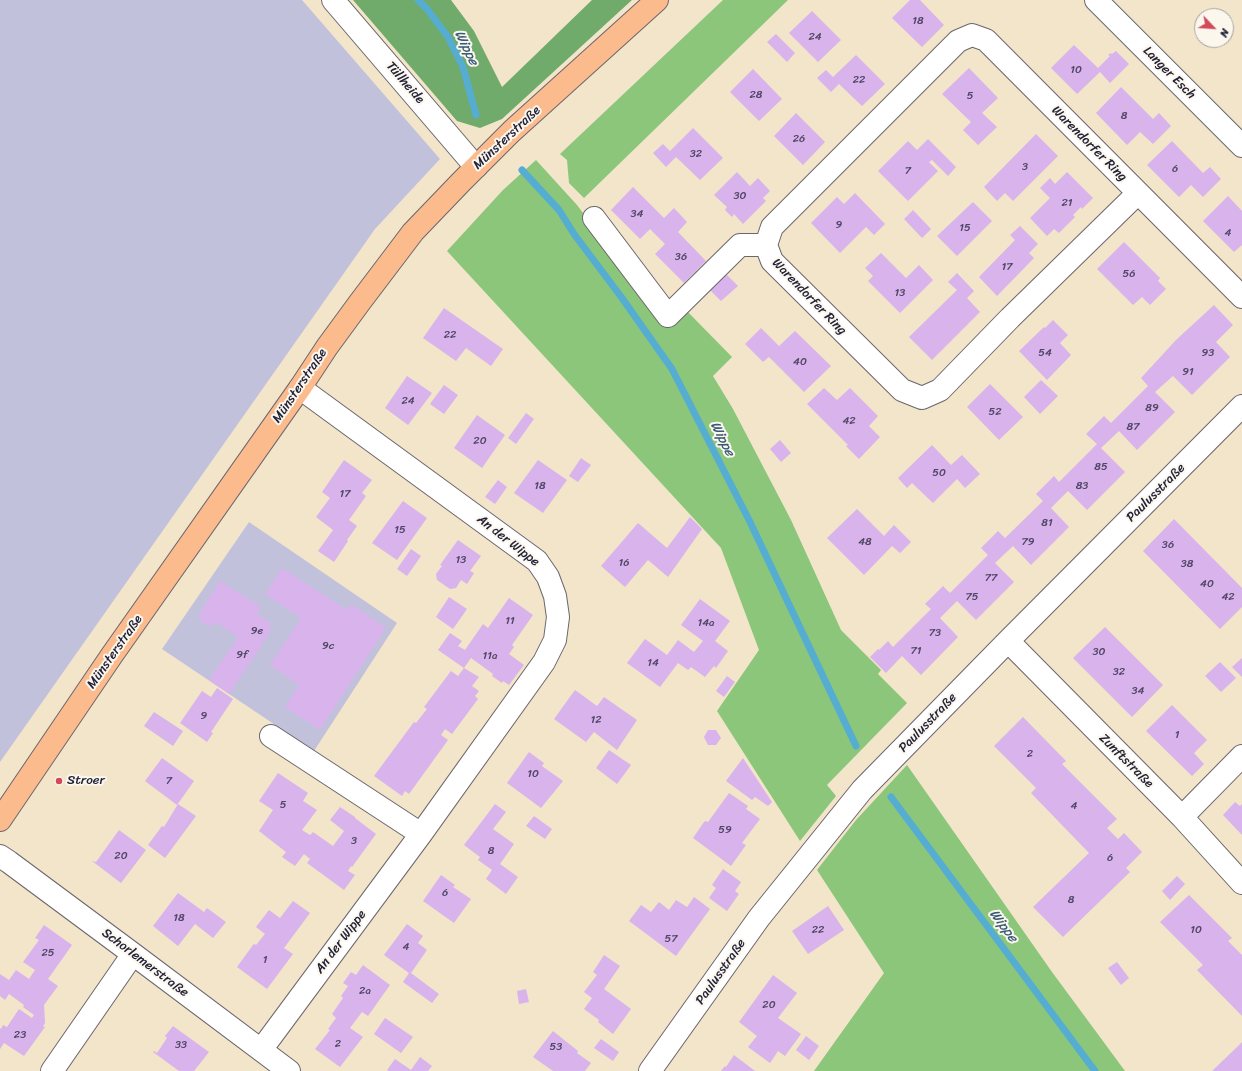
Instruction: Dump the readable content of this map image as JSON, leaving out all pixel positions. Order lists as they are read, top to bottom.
{
  "streets": {
    "main road": ["Münsterstraße"],
    "street": [
      "Langer Esch",
      "Tüllheide",
      "Warendorfer Ring",
      "Paulusstraße",
      "An der Wippe",
      "Zunftstraße",
      "Schorlemerstraße"
    ]
  },
  "crossings": [
    ["Tüllheide", "Münsterstraße"],
    ["Münsterstraße", "An der Wippe"],
    ["Paulusstraße", "Zunftstraße"],
    ["An der Wippe", "Schorlemerstraße"]
  ],
  "water": ["Wippe"],
  "places": ["Stroer"],
  "house_numbers": [
    "18",
    "24",
    "10",
    "22",
    "28",
    "5",
    "8",
    "26",
    "32",
    "3",
    "6",
    "7",
    "30",
    "21",
    "34",
    "9",
    "15",
    "4",
    "36",
    "17",
    "56",
    "13",
    "22",
    "54",
    "93",
    "40",
    "91",
    "24",
    "89",
    "52",
    "42",
    "87",
    "20",
    "85",
    "50",
    "18",
    "83",
    "17",
    "81",
    "15",
    "48",
    "79",
    "36",
    "13",
    "16",
    "38",
    "77",
    "40",
    "75",
    "42",
    "11",
    "14a",
    "9e",
    "73",
    "9c",
    "71",
    "30",
    "9f",
    "11a",
    "14",
    "32",
    "34",
    "9",
    "12",
    "1",
    "2",
    "10",
    "7",
    "5",
    "4",
    "59",
    "3",
    "8",
    "20",
    "6",
    "6",
    "8",
    "18",
    "22",
    "10",
    "57",
    "4",
    "25",
    "1",
    "2a",
    "20",
    "23",
    "2",
    "33",
    "53"
  ],
  "north": "bottom right"
}
